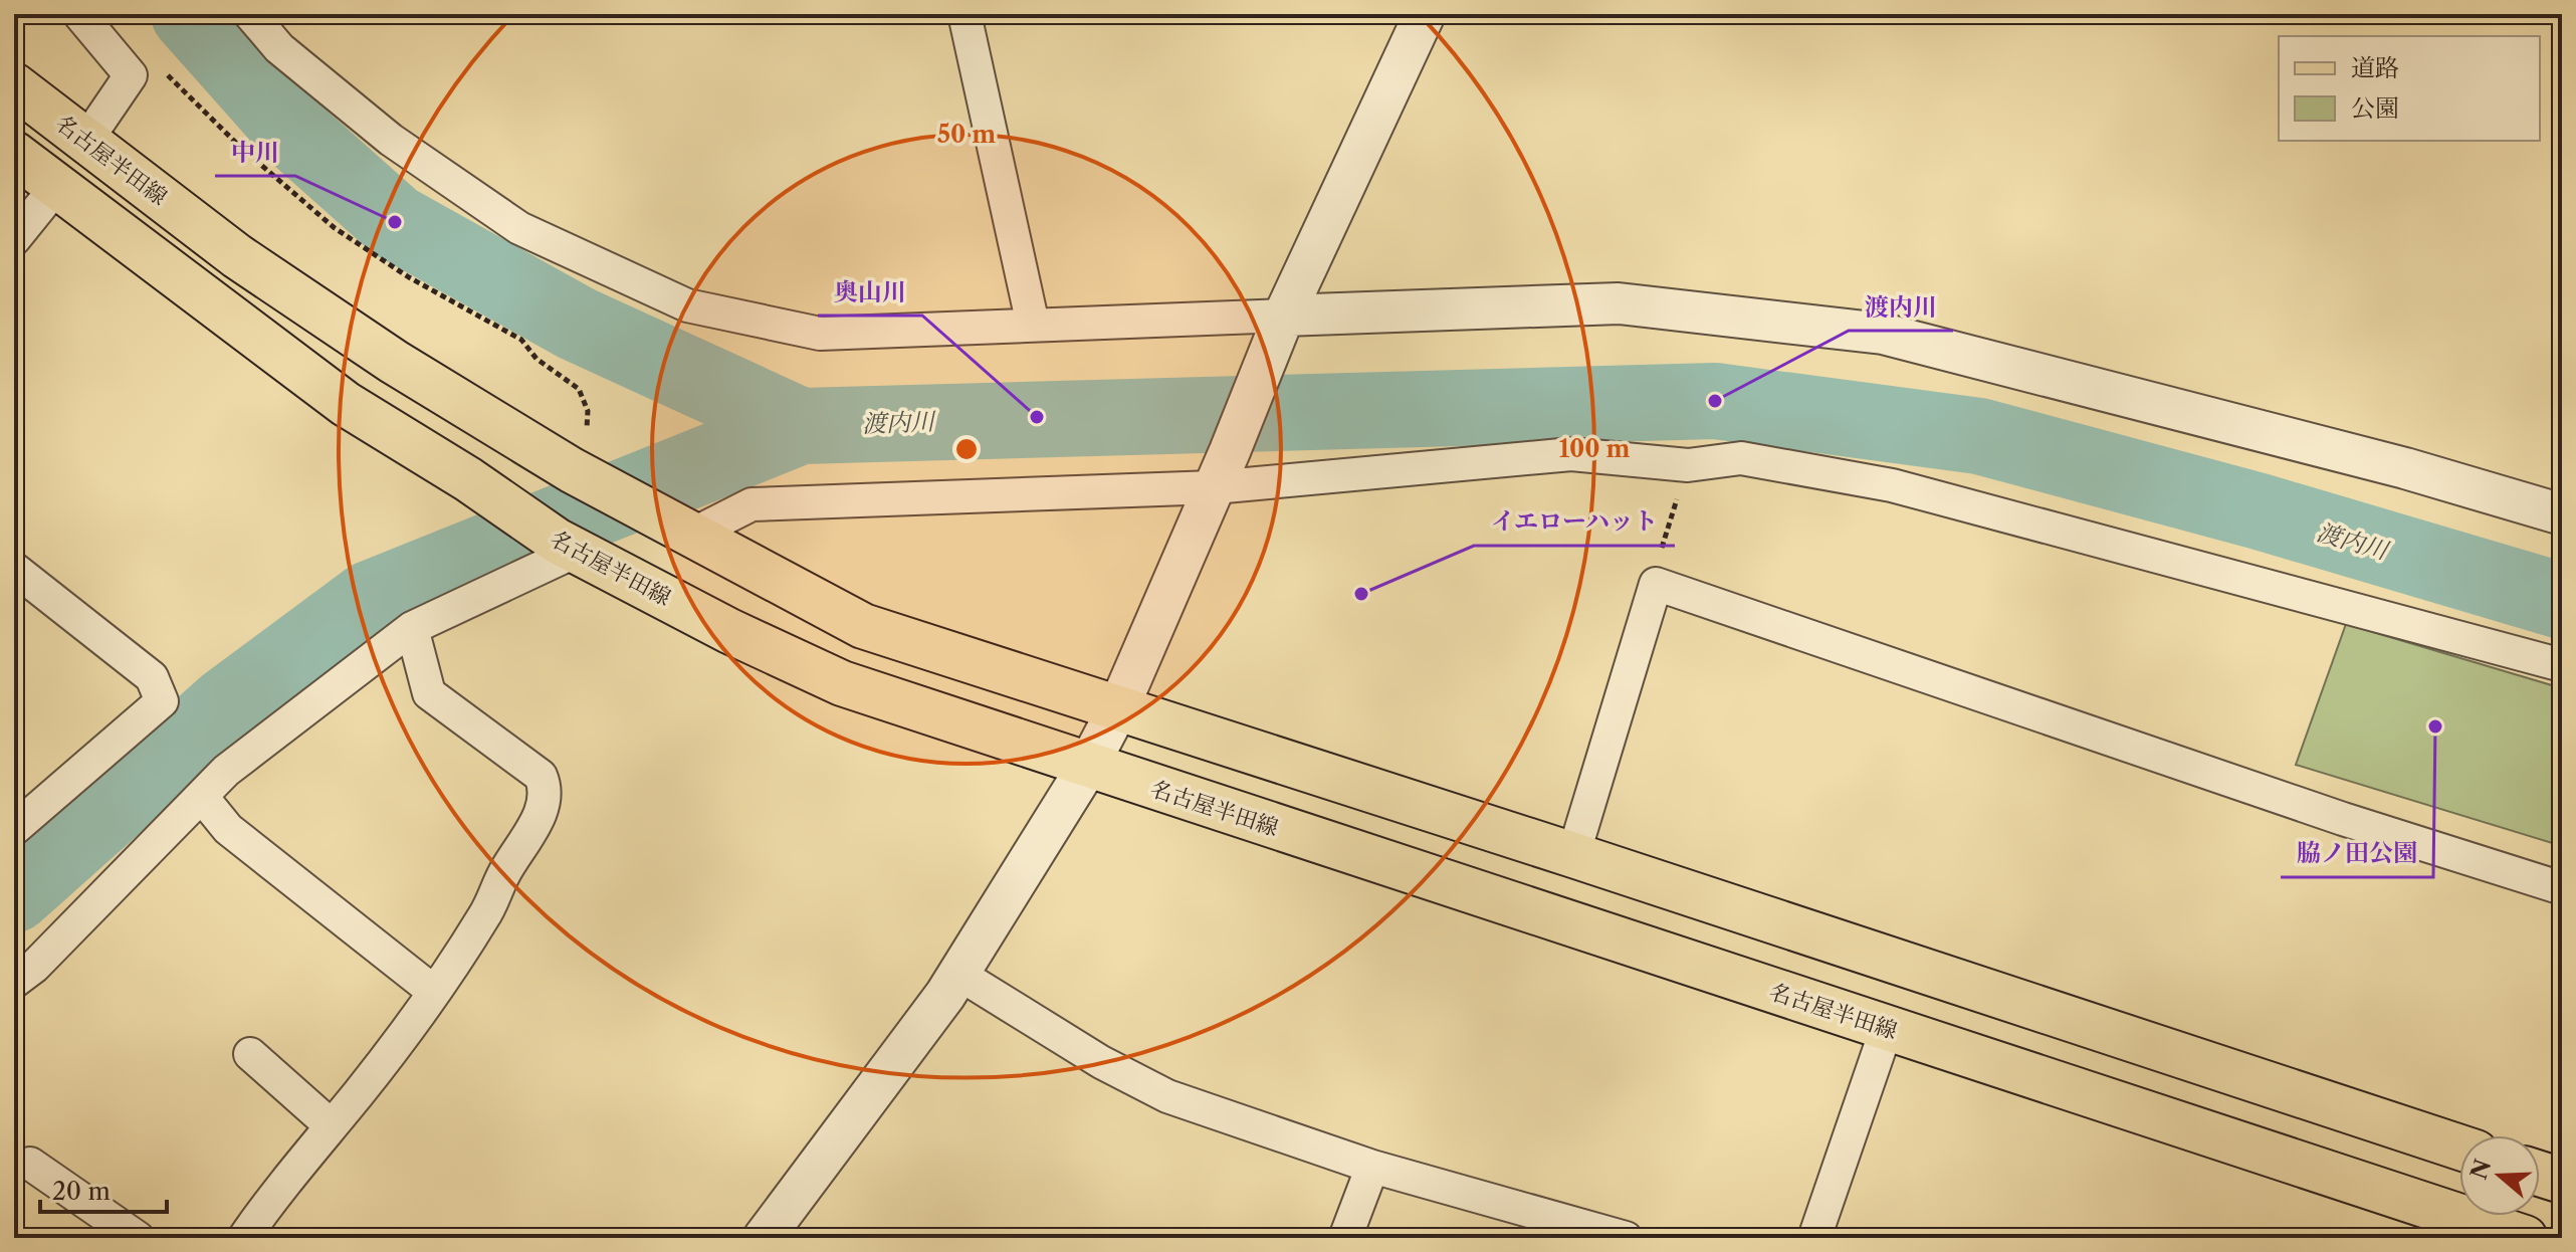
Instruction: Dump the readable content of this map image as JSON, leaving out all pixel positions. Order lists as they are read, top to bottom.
{
  "streets": {
    "main road": ["名古屋半田線"]
  },
  "water": ["渡内川"],
  "places": [
    "中川",
    "渡内川",
    "奥山川",
    "イエローハット",
    "脇ノ田公園"
  ],
  "legend": ["道路", "公園"],
  "scale_bar": "20 m",
  "north": "left",
  "rings": ["50 m", "100 m"]
}
